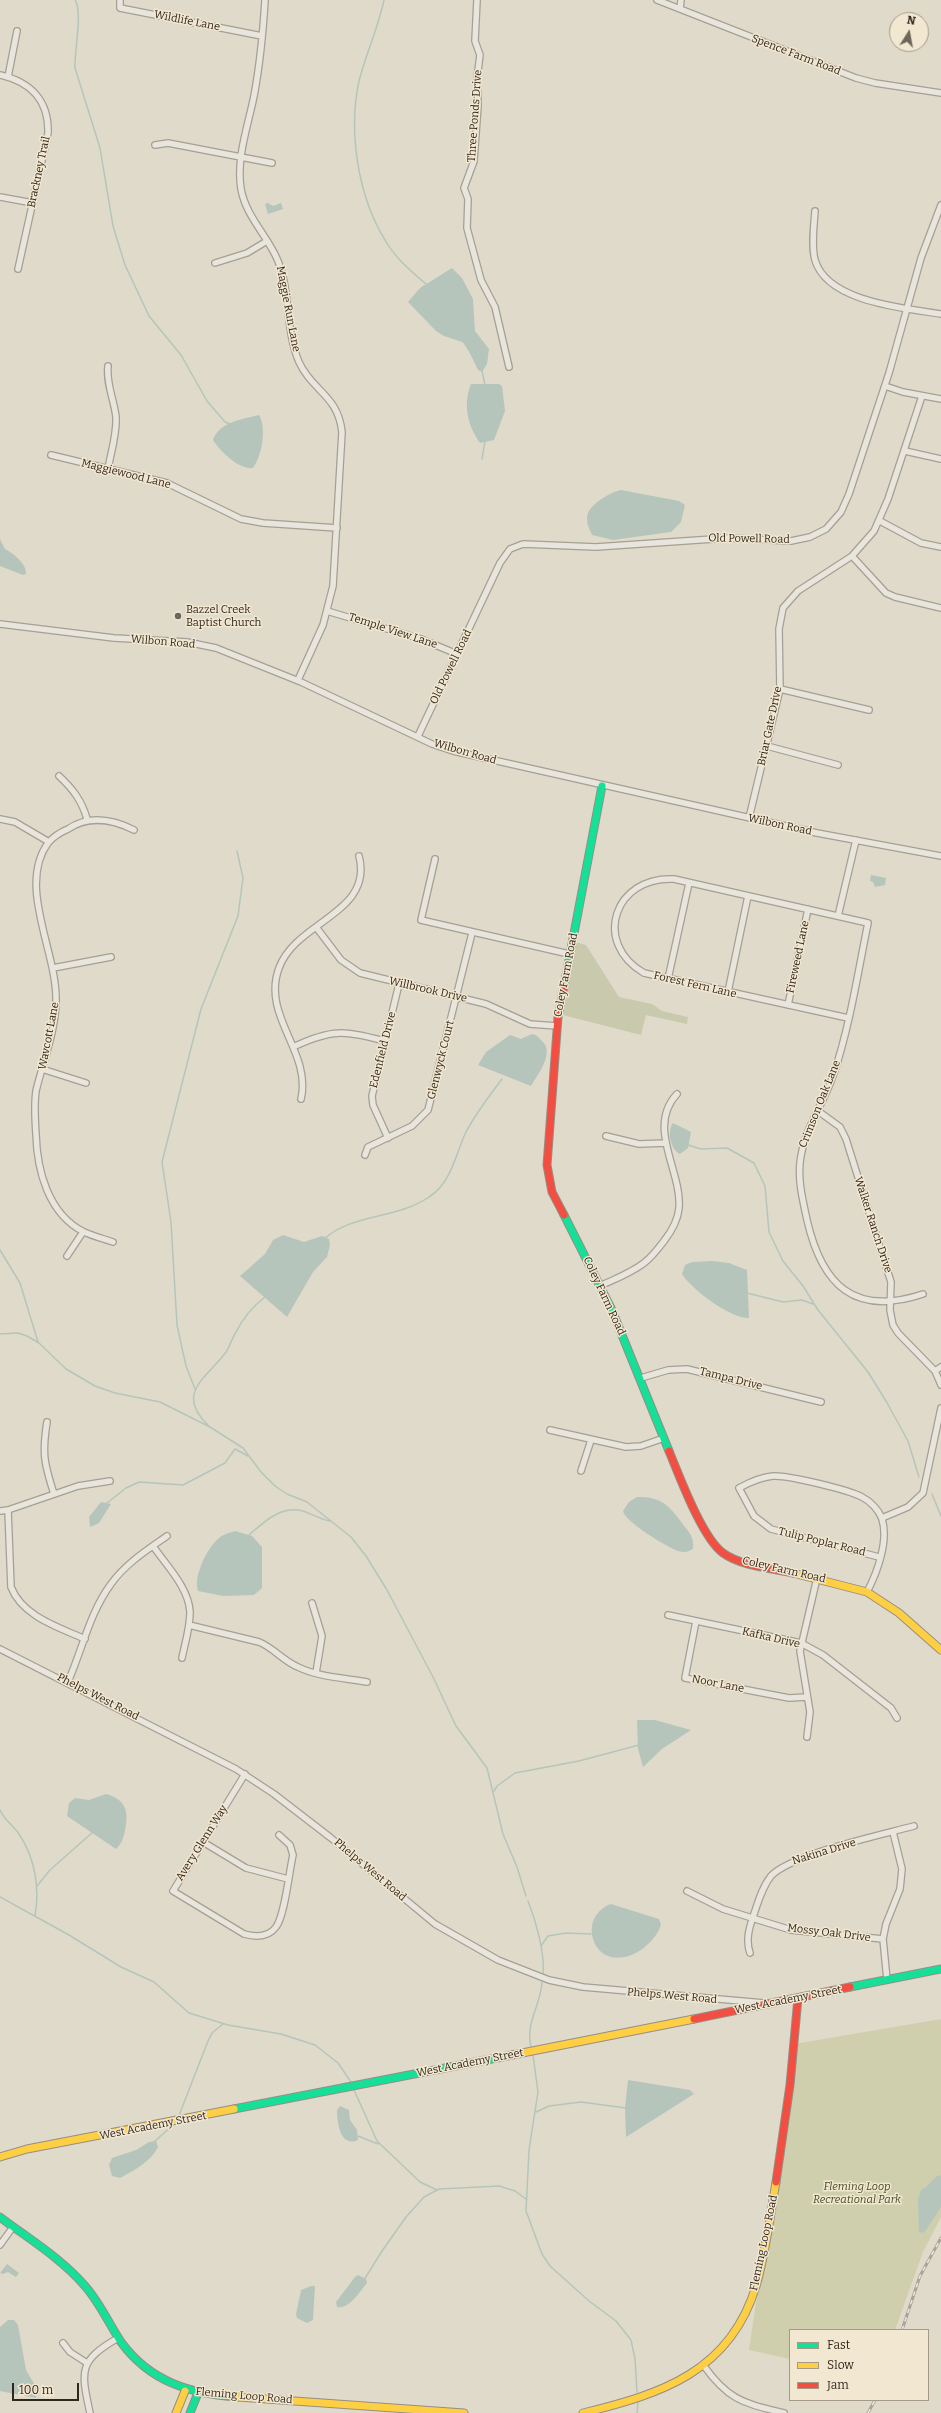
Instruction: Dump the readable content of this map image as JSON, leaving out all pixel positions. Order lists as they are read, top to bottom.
{
  "streets": {
    "street": [
      "Wildlife Lane",
      "Spence Farm Road",
      "Three Ponds Drive",
      "Brackney Trail",
      "Maggie Run Lane",
      "Maggiewood Lane",
      "Old Powell Road",
      "Temple View Lane",
      "Wilbon Road",
      "Briar Gate Drive",
      "Fireweed Lane",
      "Coley Farm Road",
      "Forest Fern Lane",
      "Willbrook Drive",
      "Wavcott Lane",
      "Edenfield Drive",
      "Glenwyck Court",
      "Crimson Oak Lane",
      "Walker Ranch Drive",
      "Tampa Drive",
      "Tulip Poplar Road",
      "Kafka Drive",
      "Noor Lane",
      "Phelps West Road",
      "Avery Glenn Way",
      "Nakina Drive",
      "Mossy Oak Drive",
      "West Academy Street",
      "Fleming Loop Road"
    ]
  },
  "crossings": [
    ["Wildlife Lane", "Maggie Run Lane"],
    ["Maggie Run Lane", "Maggiewood Lane"],
    ["Maggie Run Lane", "Temple View Lane"],
    ["Maggie Run Lane", "Wilbon Road"],
    ["Old Powell Road", "Temple View Lane"],
    ["Old Powell Road", "Wilbon Road"],
    ["Wilbon Road", "Briar Gate Drive"],
    ["Wilbon Road", "Coley Farm Road"],
    ["Fireweed Lane", "Forest Fern Lane"],
    ["Coley Farm Road", "Willbrook Drive"],
    ["Coley Farm Road", "Tampa Drive"],
    ["Forest Fern Lane", "Crimson Oak Lane"],
    ["Willbrook Drive", "Edenfield Drive"],
    ["Willbrook Drive", "Glenwyck Court"],
    ["Edenfield Drive", "Glenwyck Court"],
    ["Crimson Oak Lane", "Walker Ranch Drive"],
    ["Kafka Drive", "Noor Lane"],
    ["Phelps West Road", "Avery Glenn Way"],
    ["Phelps West Road", "West Academy Street"],
    ["Nakina Drive", "Mossy Oak Drive"],
    ["West Academy Street", "Fleming Loop Road"]
  ],
  "parks": ["Fleming Loop Recreational Park"],
  "places": ["Bazzel Creek Baptist Church"],
  "legend": ["Fast", "Slow", "Jam"],
  "scale_bar": "100 m",
  "north": "top"
}
